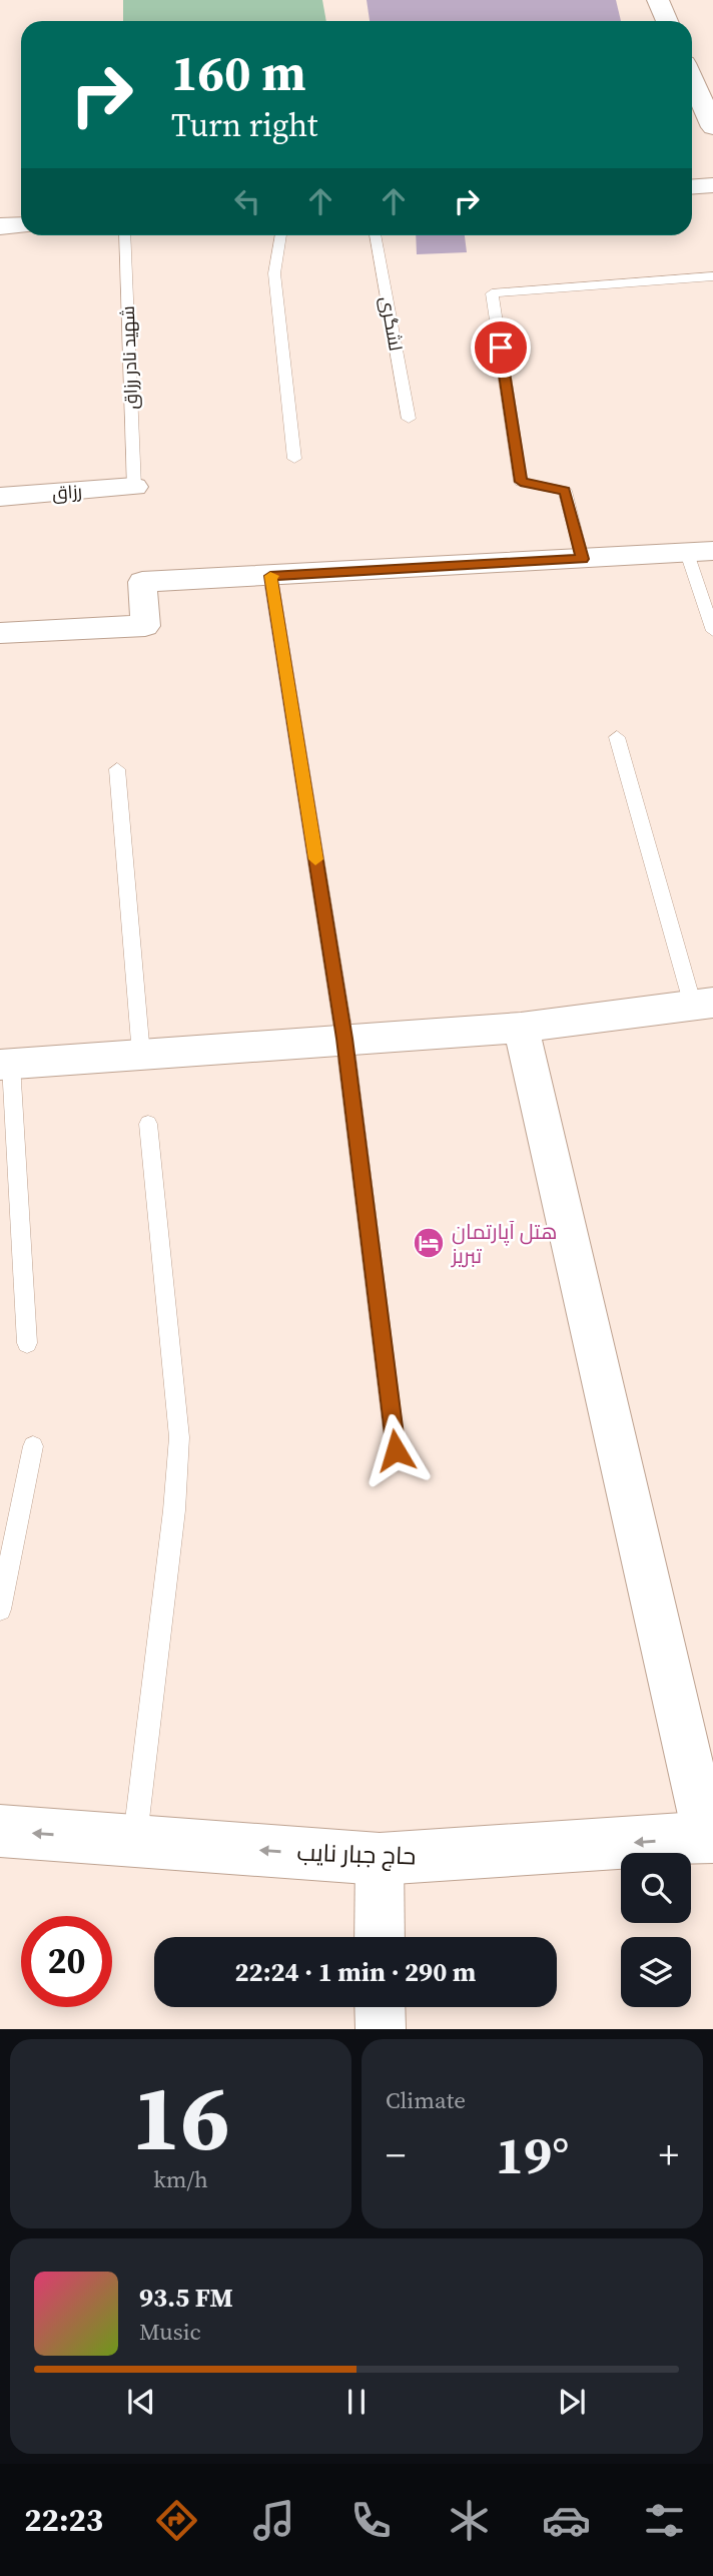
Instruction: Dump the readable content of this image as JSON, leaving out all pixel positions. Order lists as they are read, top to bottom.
{
  "streets": {
    "street": ["رزاق", "حاج جبار نایب"],
    "lane": ["لشگری", "شهید نادر رزاق"]
  },
  "crossings": [
    ["شهید نادر رزاق", "رزاق"]
  ],
  "one_way": ["حاج جبار نایب"],
  "places": {
    "hotel": ["هتل آپارتمان تبریز"]
  },
  "page": {
    "turn": ["160 m", "Turn right"],
    "limit": "20",
    "trip": "22:24 · 1 min · 290 m",
    "tile": [
      ["16", "km/h"],
      "Climate"
    ],
    "heat": ["−", "19°", "+"],
    "song": ["93.5 FM", "Music"],
    "tabs": "22:23"
  }
}
